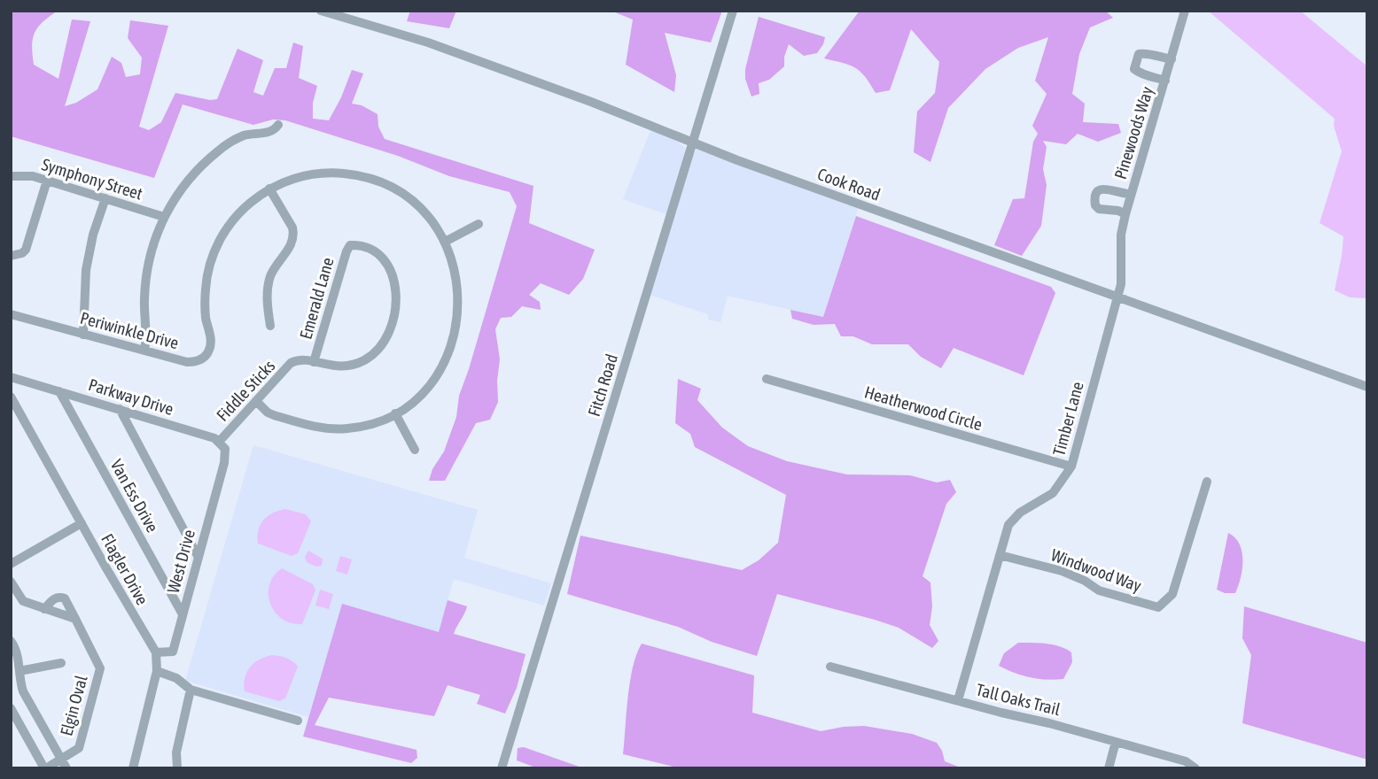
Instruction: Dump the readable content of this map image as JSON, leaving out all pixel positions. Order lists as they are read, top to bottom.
{
  "streets": {
    "street": [
      "Pinewoods Way",
      "Symphony Street",
      "Cook Road",
      "Emerald Lane",
      "Periwinkle Drive",
      "Fitch Road",
      "Fiddle Sticks",
      "Parkway Drive",
      "Heatherwood Circle",
      "Timber Lane",
      "Van Ess Drive",
      "West Drive",
      "Flagler Drive",
      "Windwood Way",
      "Tall Oaks Trail",
      "Elgin Oval"
    ]
  },
  "crossings": [
    ["Pinewoods Way", "Cook Road"],
    ["Pinewoods Way", "Timber Lane"],
    ["Cook Road", "Fitch Road"],
    ["Cook Road", "Timber Lane"],
    ["Emerald Lane", "Fiddle Sticks"],
    ["Periwinkle Drive", "Fiddle Sticks"],
    ["Fiddle Sticks", "Parkway Drive"],
    ["Fiddle Sticks", "West Drive"],
    ["Parkway Drive", "Van Ess Drive"],
    ["Parkway Drive", "West Drive"],
    ["Heatherwood Circle", "Timber Lane"],
    ["Timber Lane", "Windwood Way"],
    ["Timber Lane", "Tall Oaks Trail"],
    ["Van Ess Drive", "West Drive"],
    ["West Drive", "Flagler Drive"]
  ]
}
